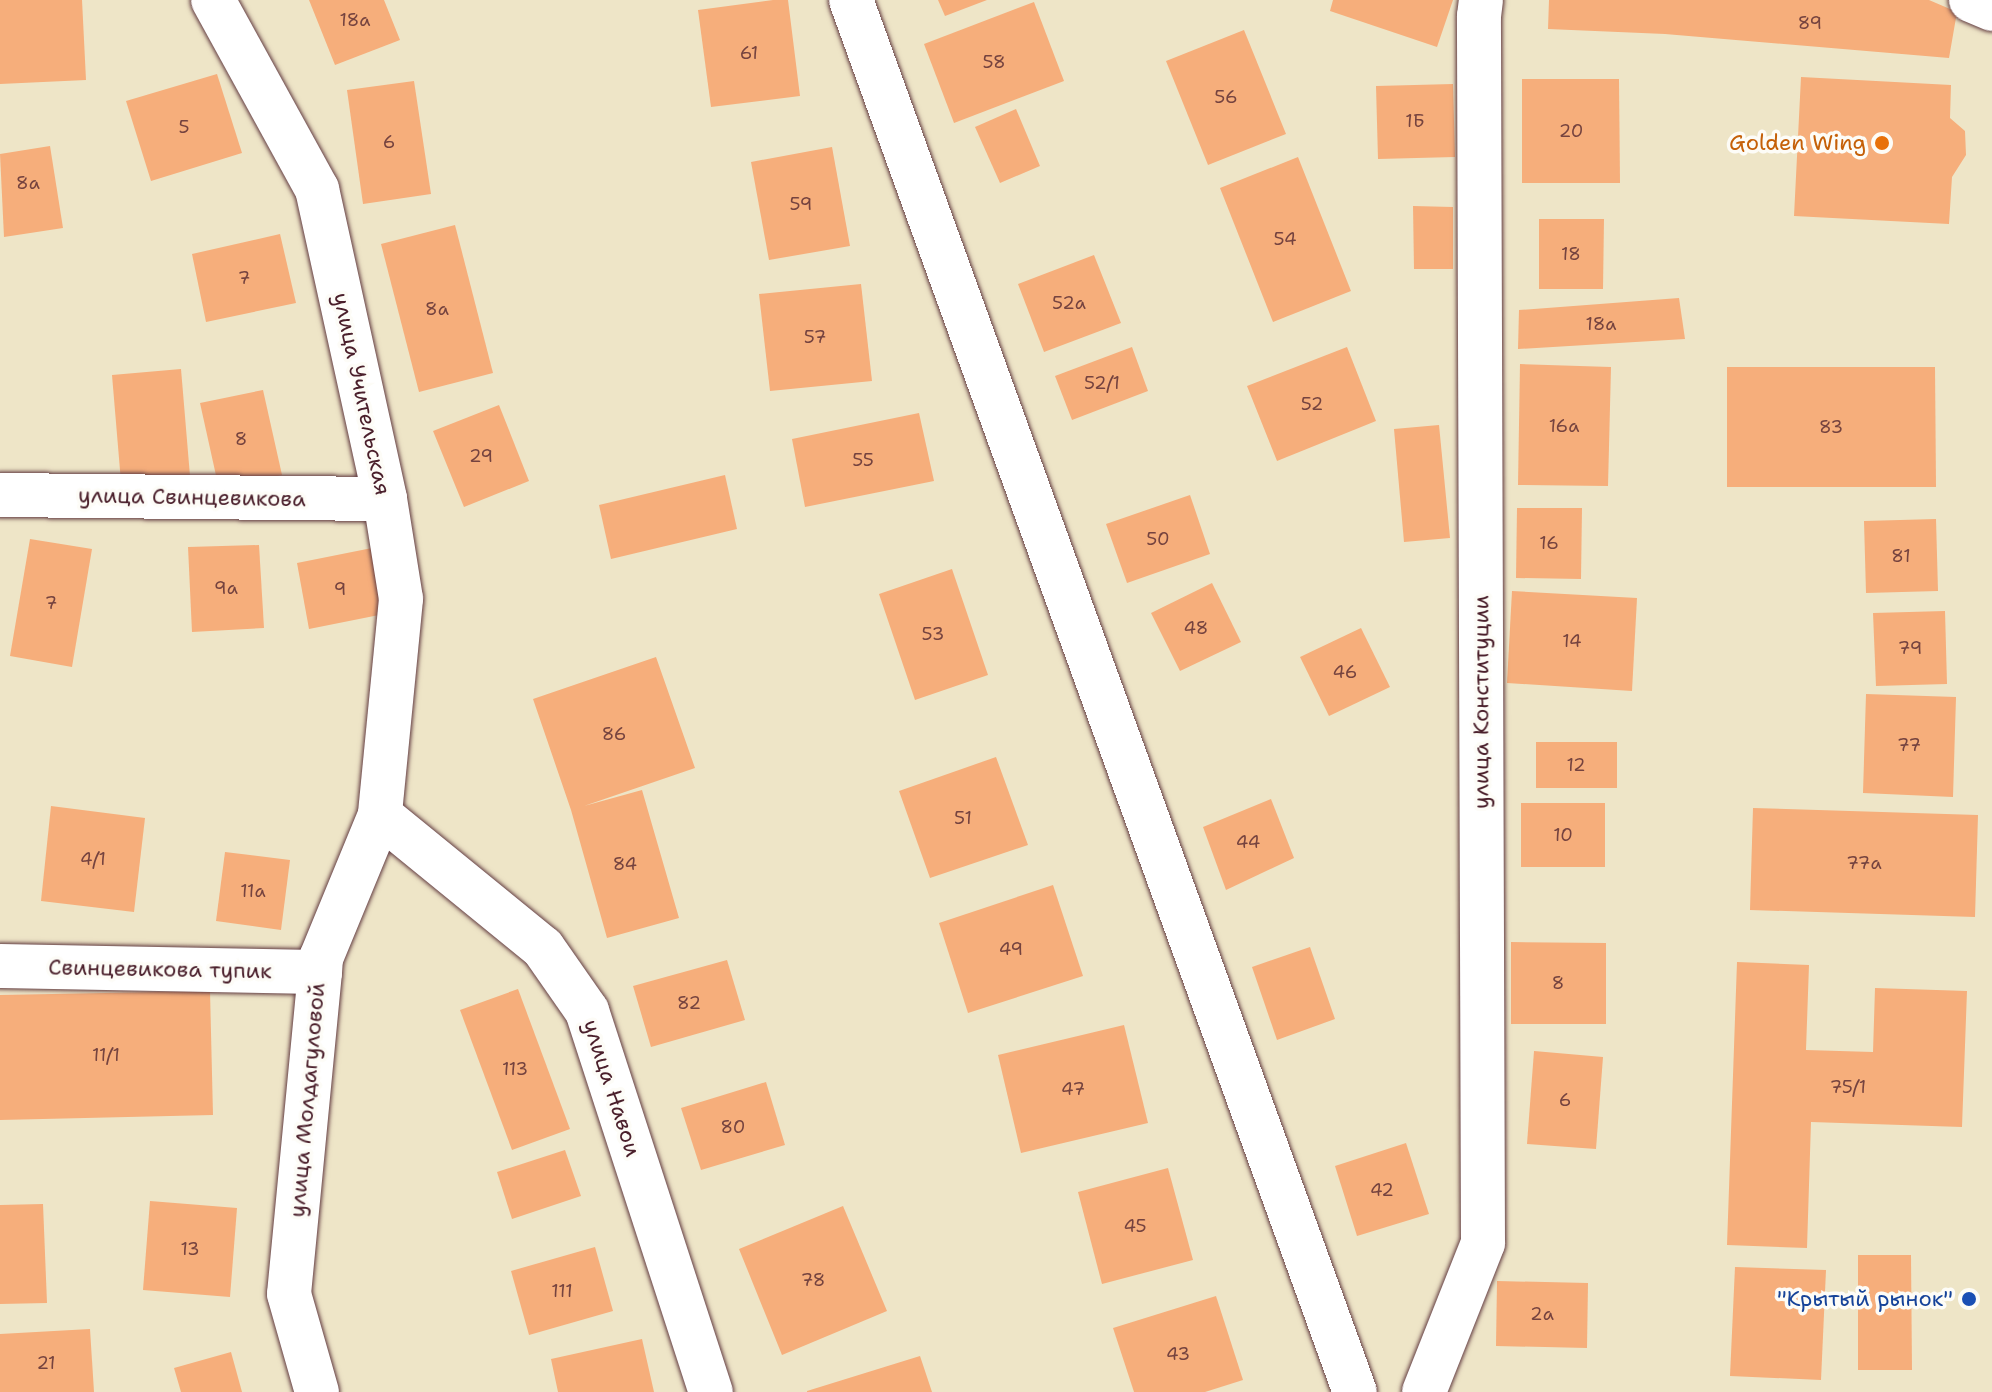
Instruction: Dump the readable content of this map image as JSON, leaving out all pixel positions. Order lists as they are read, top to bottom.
{
  "streets": {
    "street": [
      "улица Учительская",
      "улица Свинцевикова",
      "улица Конституции",
      "Свинцевикова тупик",
      "улица Навои",
      "улица Молдагуловой"
    ]
  },
  "crossings": [
    ["улица Учительская", "улица Свинцевикова"],
    ["улица Учительская", "улица Навои"],
    ["улица Учительская", "улица Молдагуловой"],
    ["Свинцевикова тупик", "улица Молдагуловой"],
    ["улица Навои", "улица Молдагуловой"]
  ],
  "places": ["Golden Wing", "\"Крытый рынок\""],
  "house_numbers": [
    "18а",
    "89",
    "61",
    "58",
    "56",
    "1Б",
    "5",
    "20",
    "6",
    "8а",
    "59",
    "54",
    "18",
    "7",
    "52а",
    "8а",
    "18а",
    "57",
    "52/1",
    "52",
    "16а",
    "83",
    "8",
    "29",
    "55",
    "50",
    "16",
    "81",
    "9а",
    "9",
    "7",
    "48",
    "53",
    "14",
    "79",
    "46",
    "86",
    "77",
    "12",
    "51",
    "10",
    "44",
    "4/1",
    "77а",
    "84",
    "11а",
    "49",
    "8",
    "82",
    "11/1",
    "113",
    "75/1",
    "47",
    "6",
    "80",
    "42",
    "45",
    "13",
    "78",
    "111",
    "2а",
    "43",
    "21"
  ]
}
